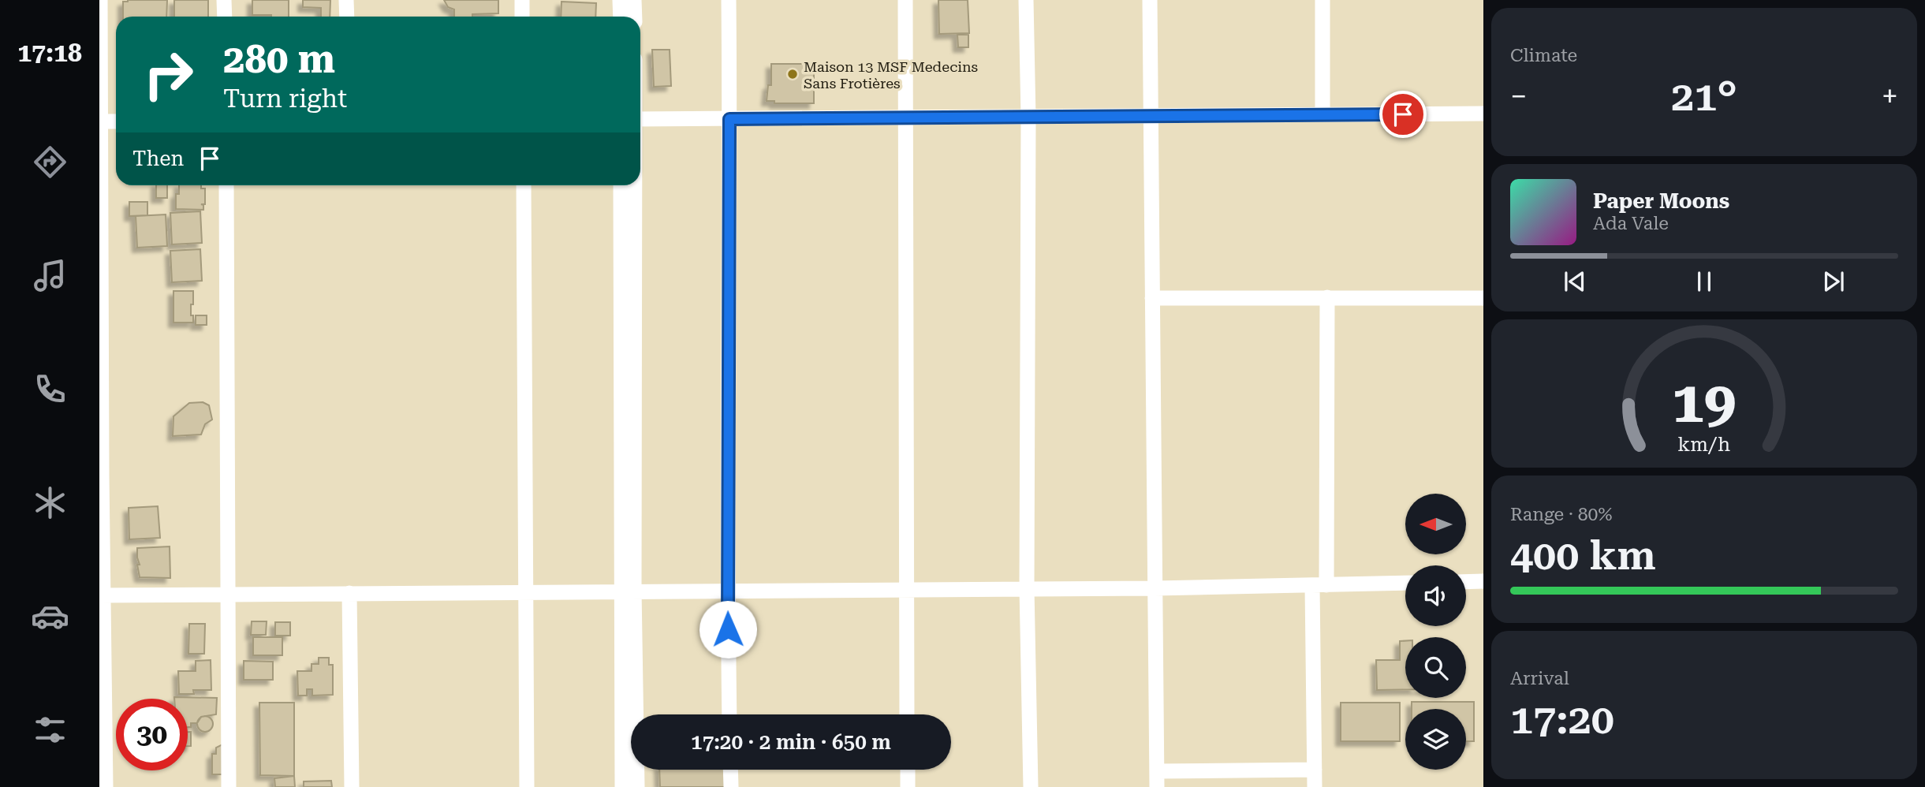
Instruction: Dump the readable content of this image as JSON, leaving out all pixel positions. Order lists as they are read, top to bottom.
{
  "places": ["Maison 13 MSF Medecins Sans Frotières"],
  "north": "left",
  "page": {
    "tabs": "17:18",
    "tile": [
      "Climate",
      ["Range · 80%", "400 km"],
      ["Arrival", "17:20"]
    ],
    "turn": ["280 m", "Turn right"],
    "heat": ["−", "21°", "+"],
    "then": "Then",
    "song": ["Paper Moons", "Ada Vale"],
    "limit": "30",
    "trip": "17:20 · 2 min · 650 m",
    "gauge": ["19", "km/h"]
  }
}
